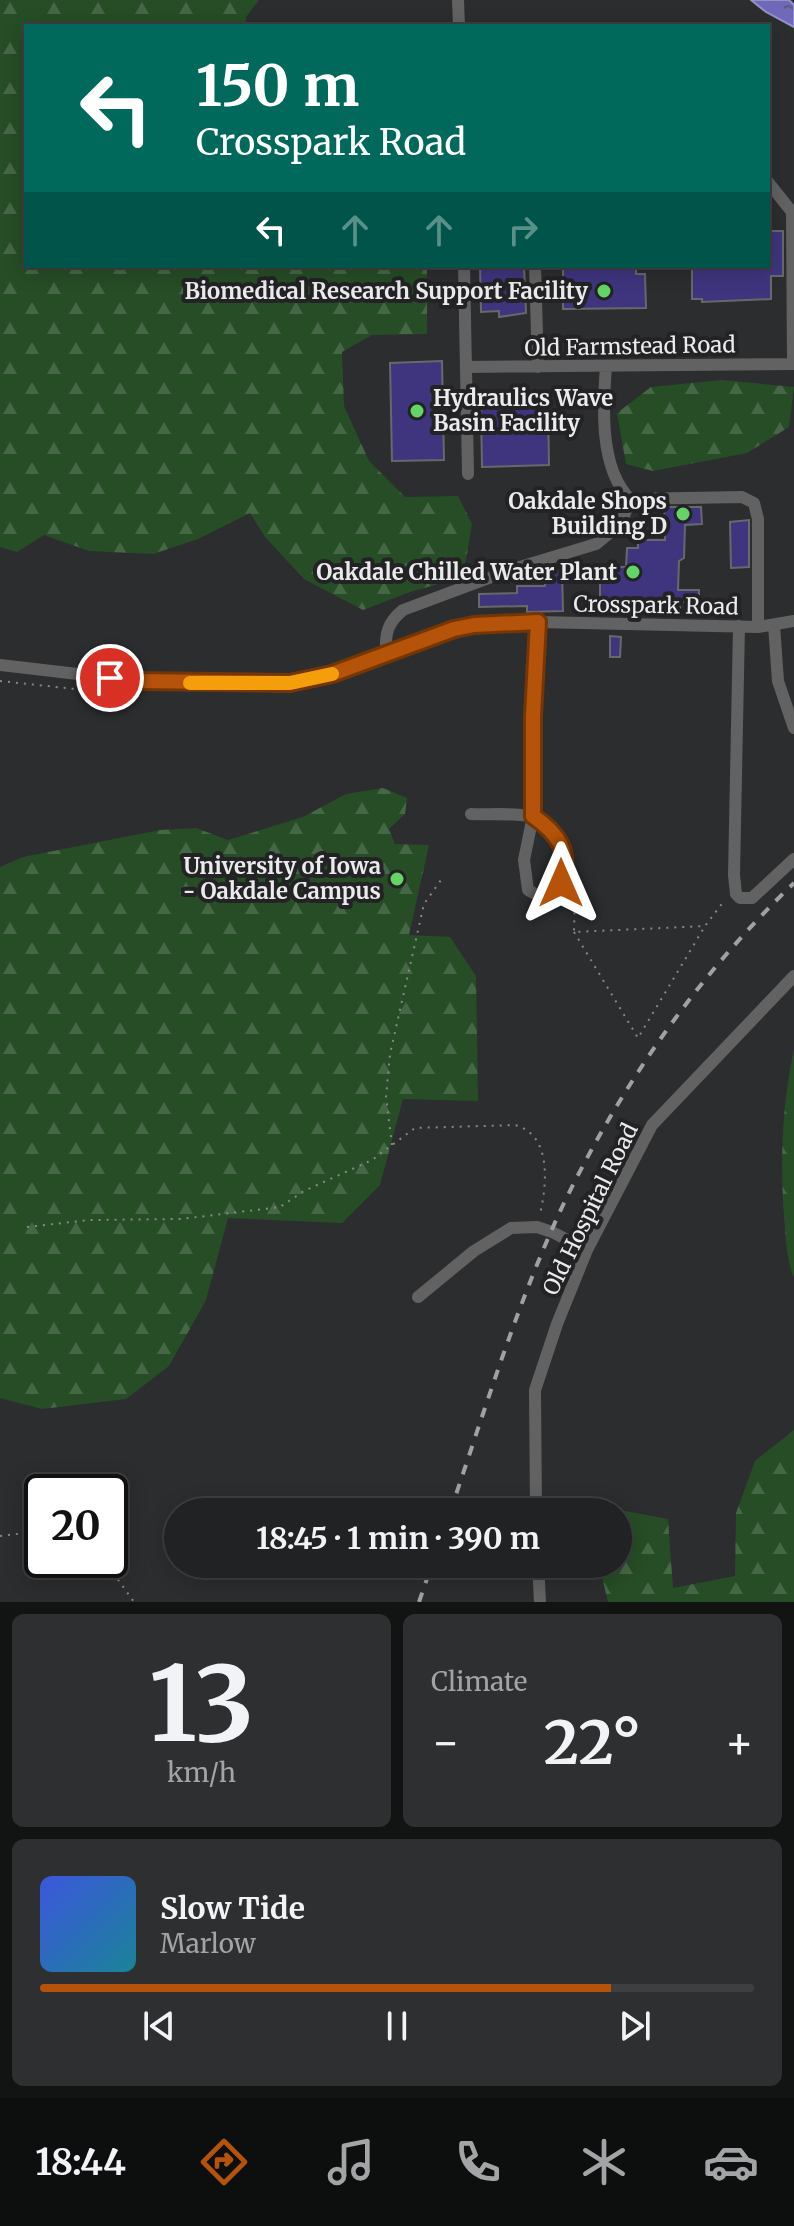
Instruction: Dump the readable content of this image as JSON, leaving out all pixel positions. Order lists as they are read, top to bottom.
{
  "streets": {
    "street": ["Old Farmstead Road", "Crosspark Road", "Old Hospital Road"]
  },
  "places": [
    "Biomedical Research Support Facility",
    "Hydraulics Wave Basin Facility",
    "Oakdale Shops Building D",
    "Oakdale Chilled Water Plant",
    "University of Iowa - Oakdale Campus"
  ],
  "page": {
    "turn": ["150 m", "Crosspark Road"],
    "limit": "20",
    "trip": "18:45 · 1 min · 390 m",
    "tile": [
      ["13", "km/h"],
      "Climate"
    ],
    "heat": ["−", "22°", "+"],
    "song": ["Slow Tide", "Marlow"],
    "tabs": "18:44"
  }
}
